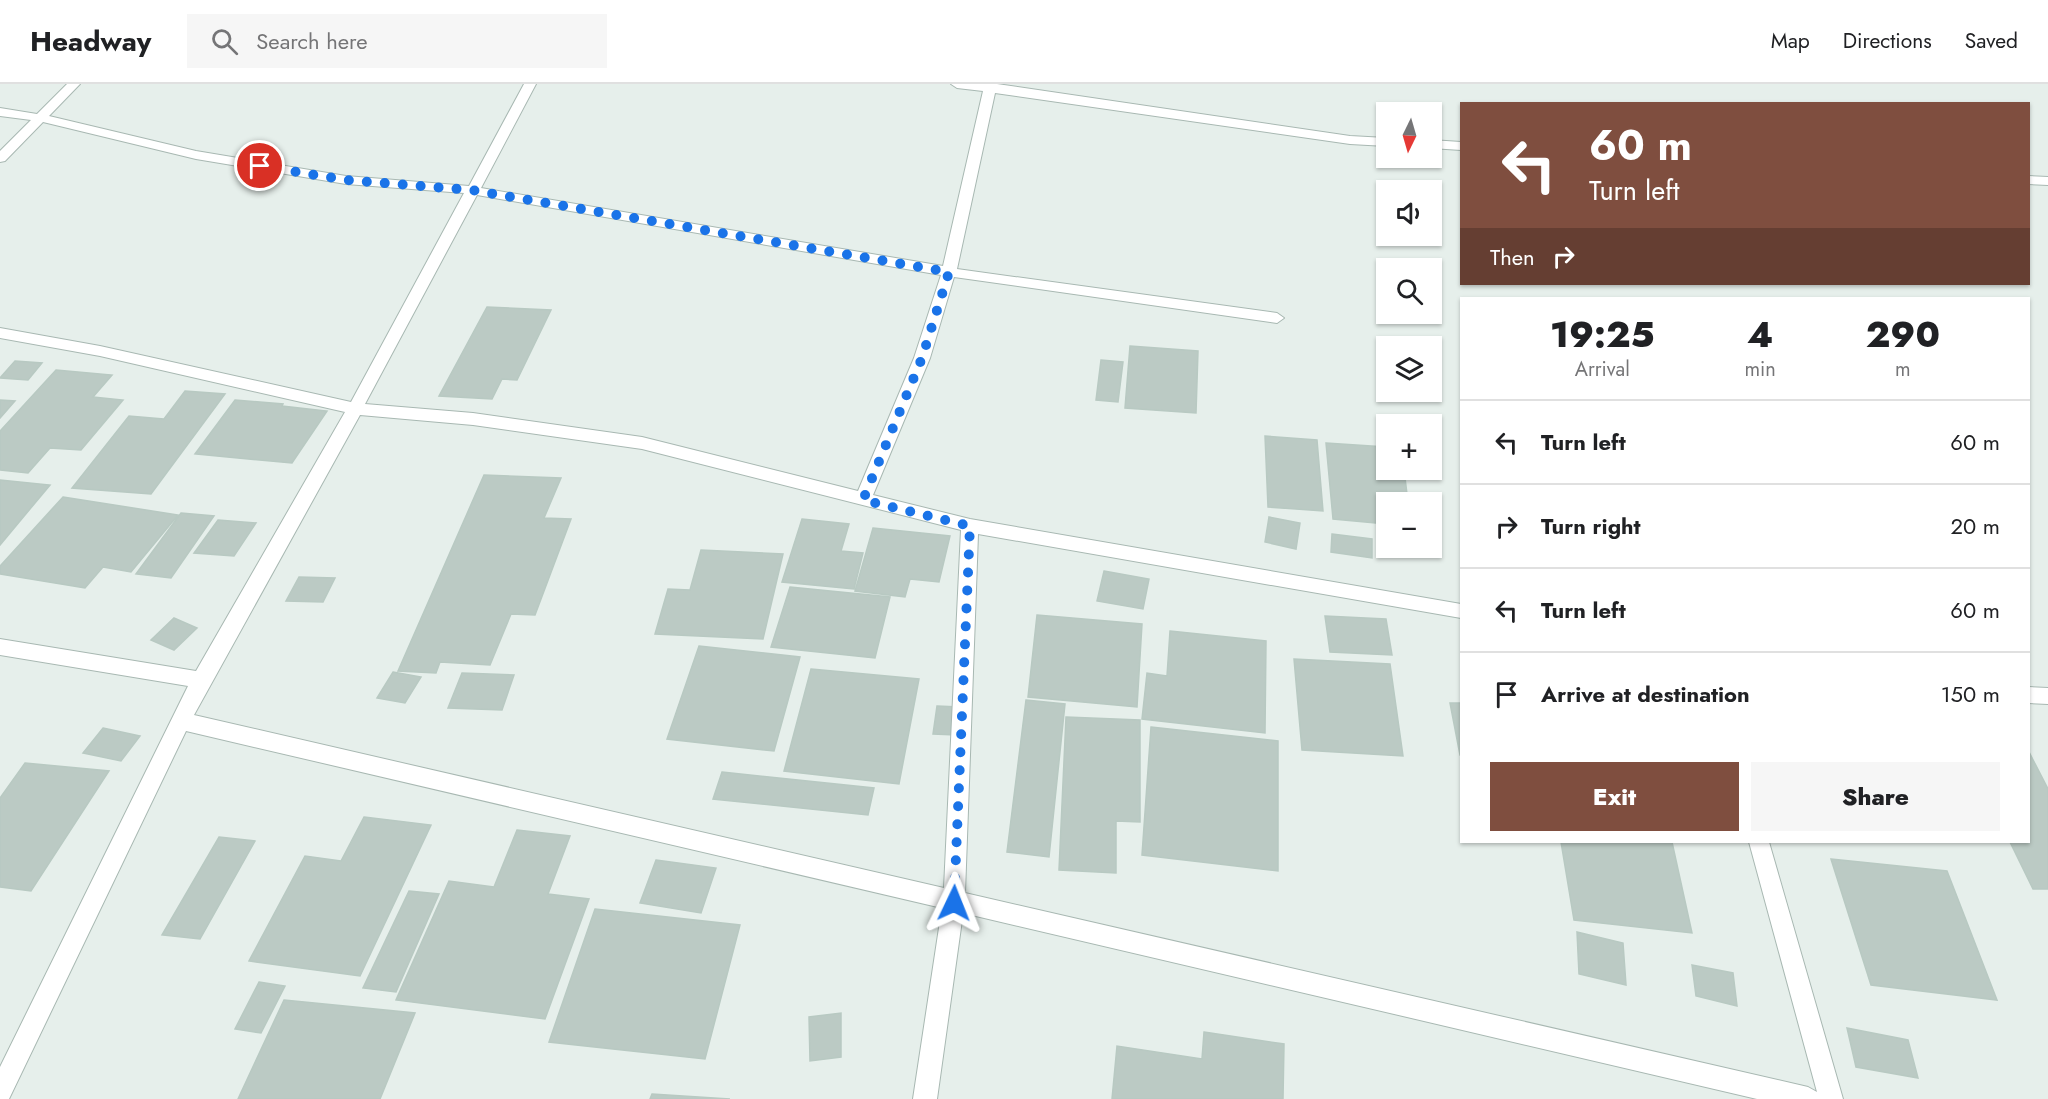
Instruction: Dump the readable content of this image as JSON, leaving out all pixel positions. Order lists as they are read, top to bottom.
{
  "north": "bottom",
  "page": {
    "header": "Headway",
    "search": "Search here",
    "nav": ["Map", "Directions", "Saved"],
    "map_buttons": ["+", "−"],
    "turn": ["60 m", "Turn left"],
    "then": "Then",
    "eta": [
      "19:25",
      "Arrival",
      "4",
      "min",
      "290",
      "m"
    ],
    "list": [
      {
        "name": "Turn left",
        "value": "60 m"
      },
      {
        "name": "Turn right",
        "value": "20 m"
      },
      {
        "name": "Turn left",
        "value": "60 m"
      },
      {
        "name": "Arrive at destination",
        "value": "150 m"
      }
    ],
    "buttons": ["Exit", "Share"]
  }
}
